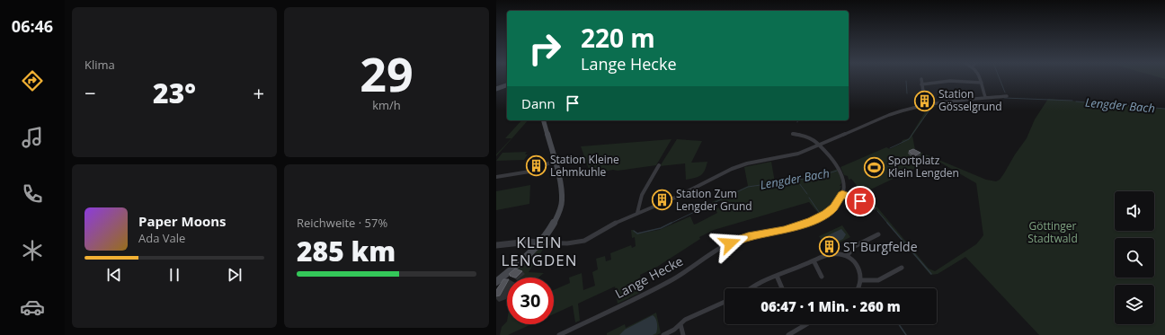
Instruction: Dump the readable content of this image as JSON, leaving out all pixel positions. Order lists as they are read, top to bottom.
{
  "streets": {
    "street": ["Lange Hecke"]
  },
  "districts": ["KLEIN LENGDEN"],
  "water": ["Lengder Bach"],
  "parks": ["Göttinger Stadtwald"],
  "places": {
    "building": [
      "Station Gösselgrund",
      "Station Kleine Lehmkuhle",
      "Station Zum Lengder Grund",
      "ST Burgfelde"
    ],
    "sports": ["Sportplatz Klein Lengden"]
  },
  "page": {
    "tabs": "06:46",
    "tile": [
      "Klima",
      ["29", "km/h"],
      ["Reichweite · 57%", "285 km"]
    ],
    "turn": ["220 m", "Lange Hecke"],
    "heat": ["−", "23°", "+"],
    "then": "Dann",
    "song": ["Paper Moons", "Ada Vale"],
    "limit": "30",
    "trip": "06:47 · 1 Min. · 260 m"
  }
}
